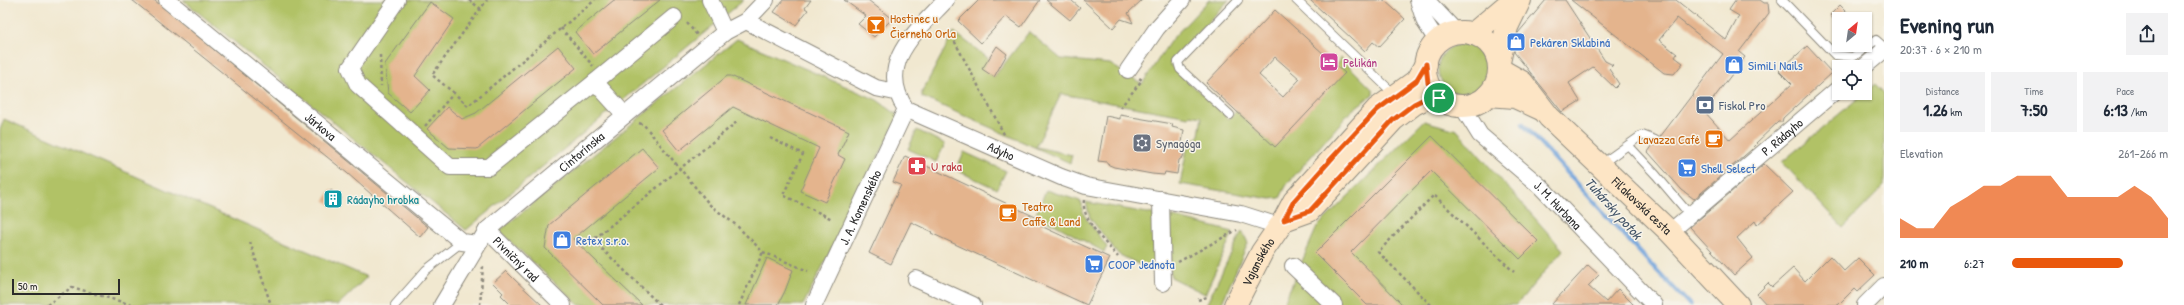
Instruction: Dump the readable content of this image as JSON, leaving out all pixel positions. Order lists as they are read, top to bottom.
{
  "streets": {
    "main road": ["Fiľakovská cesta", "Vajanského"],
    "street": [
      "Járkova",
      "P. Rádayho",
      "Cintorínska",
      "Adyho",
      "J. M. Hurbana",
      "J. A. Komenského",
      "Pivničný rad"
    ]
  },
  "crossings": [
    ["Járkova", "Cintorínska"],
    ["P. Rádayho", "Fiľakovská cesta"],
    ["Cintorínska", "Pivničný rad"],
    ["Adyho", "J. A. Komenského"],
    ["Adyho", "Vajanského"],
    ["J. M. Hurbana", "Fiľakovská cesta"],
    ["J. M. Hurbana", "Vajanského"],
    ["Fiľakovská cesta", "Vajanského"]
  ],
  "water": ["Tuhársky potok"],
  "places": {
    "bar": ["Hostinec u Čierneho Orla"],
    "shop": ["Pekáren Sklabiná", "SimiLi Nails", "Retex s.r.o."],
    "hotel": ["Pelikán"],
    "bank": ["Fiskol Pro"],
    "cafe": ["Lavazza Café", "Teatro Caffe & Land"],
    "synagogue": ["Synagóga"],
    "pharmacy": ["U raka"],
    "supermarket": ["Shell Select", "COOP Jednota"],
    "building": ["Rádayho hrobka"]
  },
  "scale_bar": "50 m",
  "north": "top right",
  "page": {
    "heading": ["Evening run", "20:37 · 6 × 210 m"],
    "stats": [
      ["Distance", "1.26 km"],
      ["Time", "7:50"],
      ["Pace", "6:13 /km"]
    ],
    "chart": ["Elevation", "261–266 m"],
    "list": [
      {
        "name": "210 m",
        "note": "6:27"
      }
    ],
    "scale": "50 m"
  }
}
